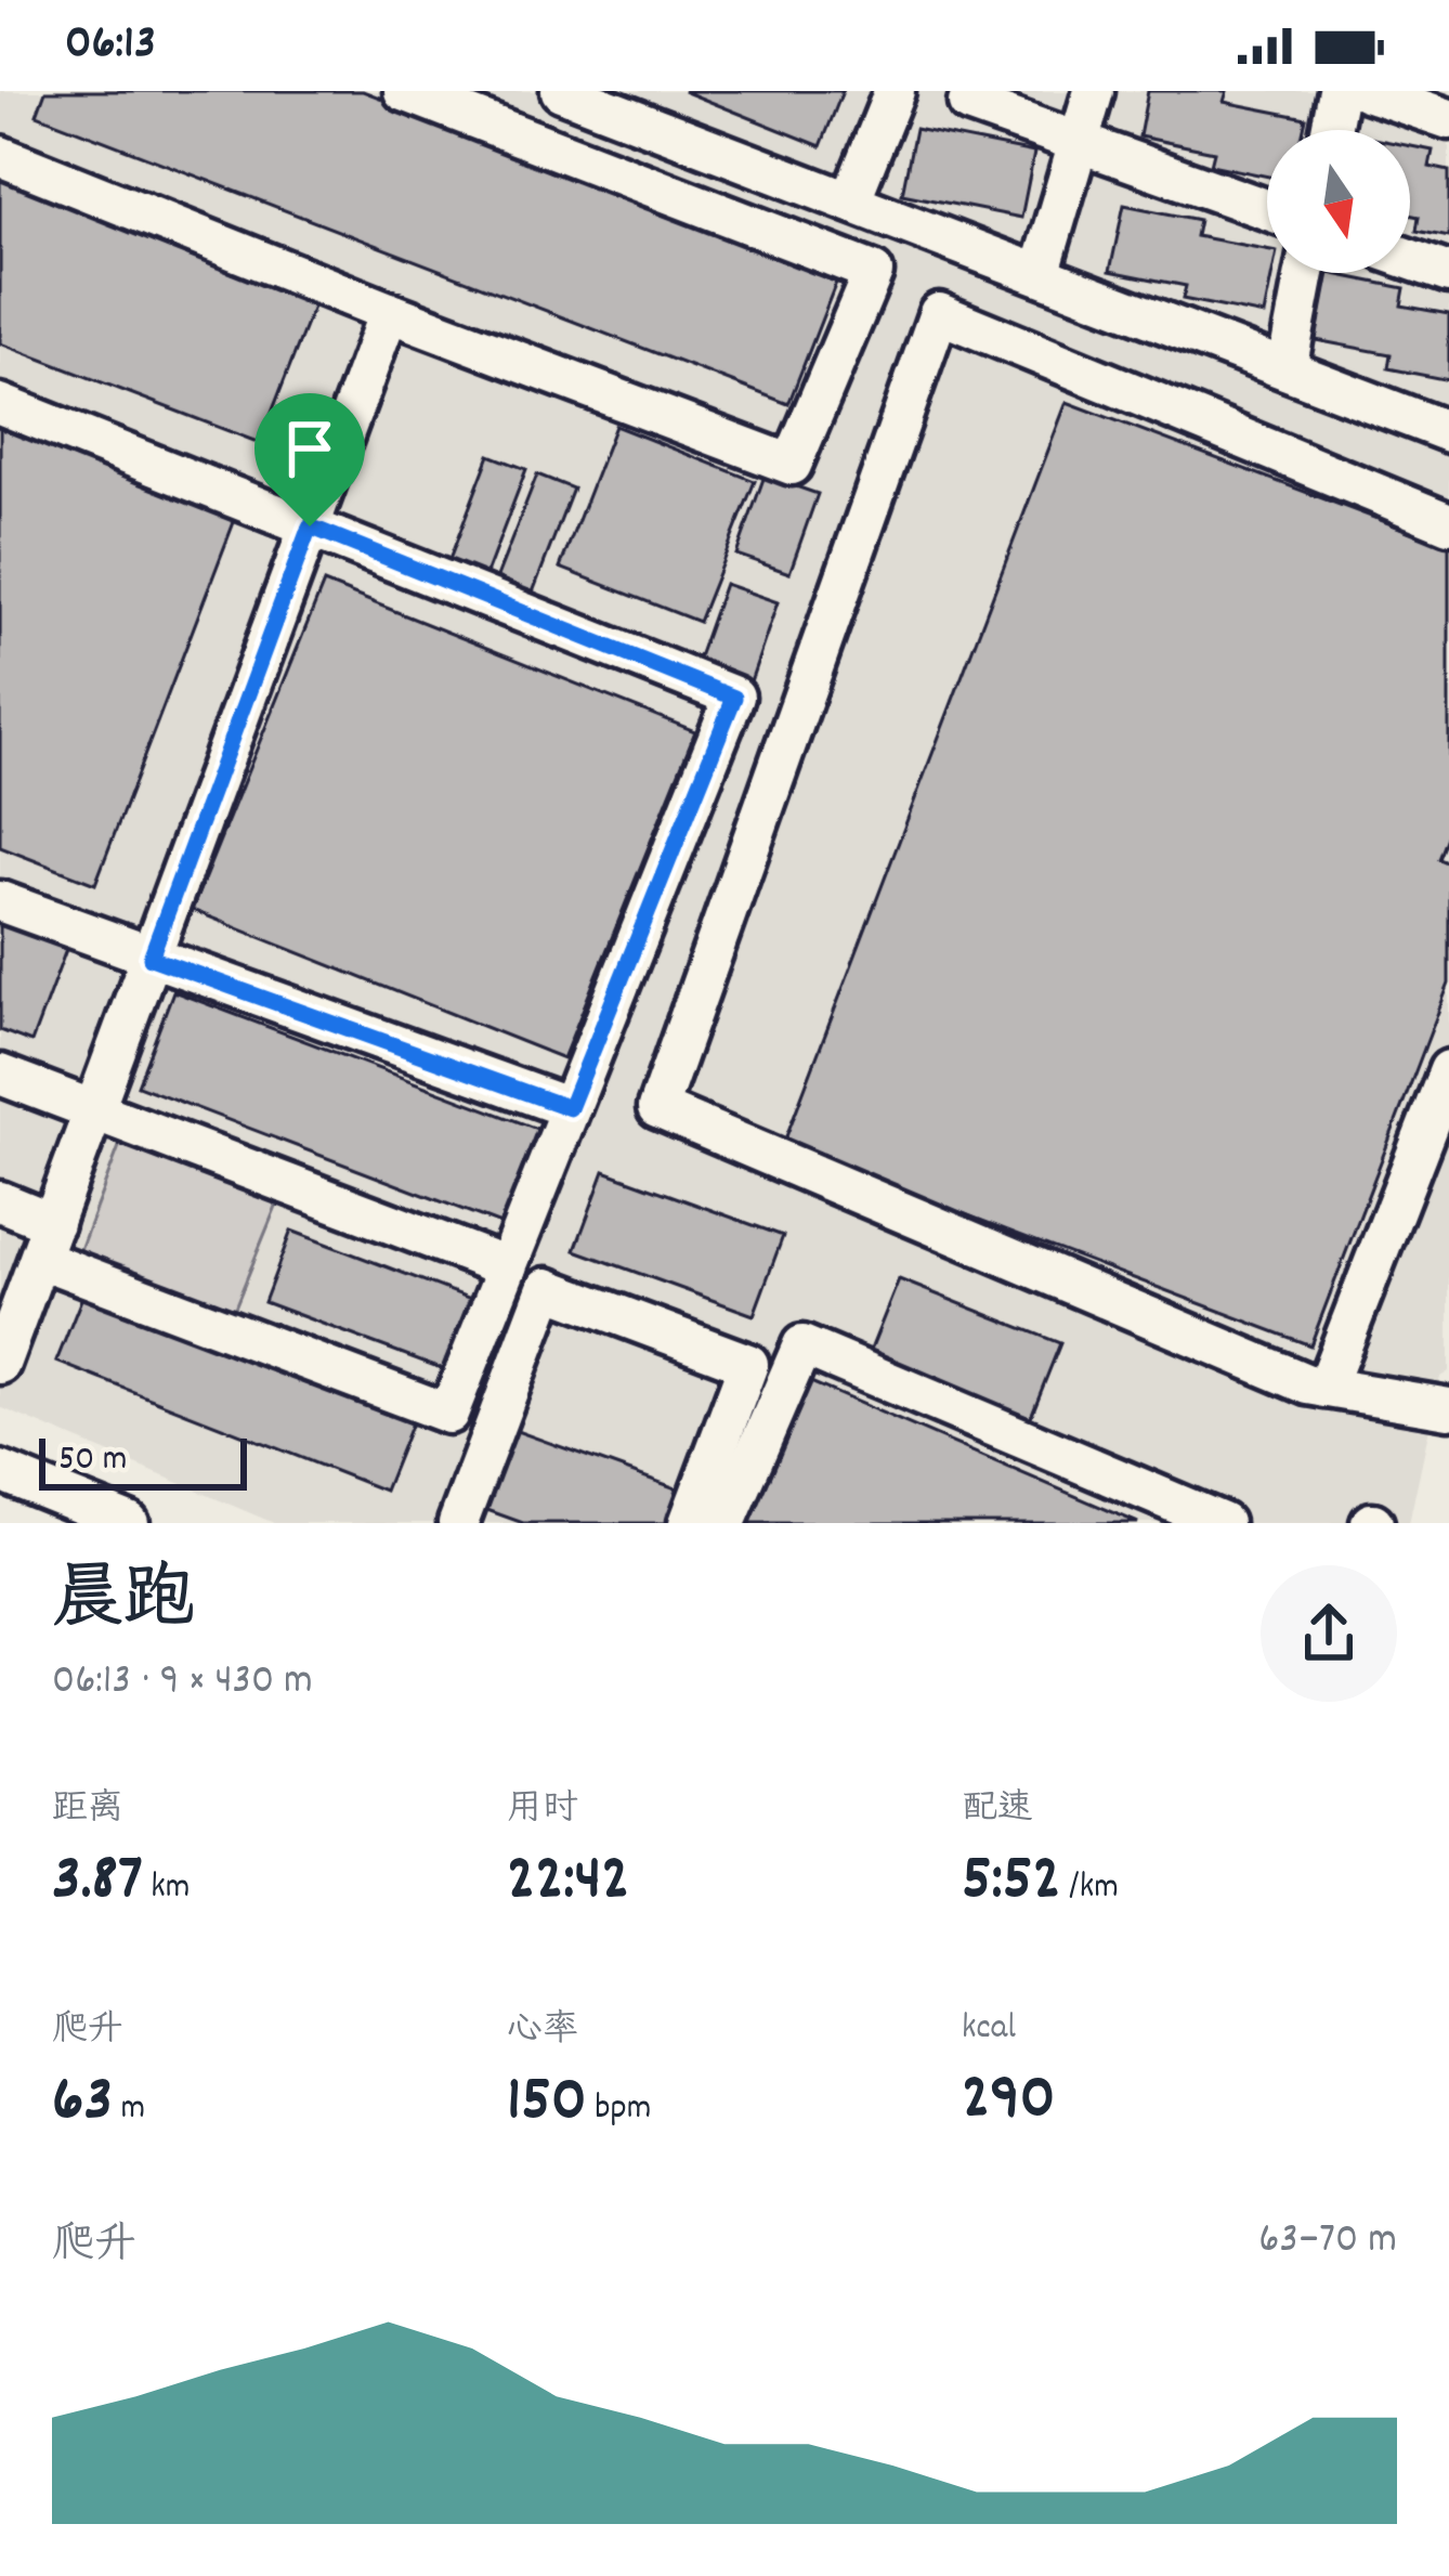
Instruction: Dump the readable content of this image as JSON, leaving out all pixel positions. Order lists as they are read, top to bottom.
{
  "scale_bar": "50 m",
  "north": "bottom",
  "page": {
    "status": "06:13",
    "scale": "50 m",
    "heading": ["晨跑", "06:13 · 9 × 430 m"],
    "stats": [
      ["距离", "3.87 km"],
      ["用时", "22:42"],
      ["配速", "5:52 /km"],
      ["爬升", "63 m"],
      ["心率", "150 bpm"],
      ["kcal", "290"]
    ],
    "chart": ["爬升", "63–70 m"]
  }
}
